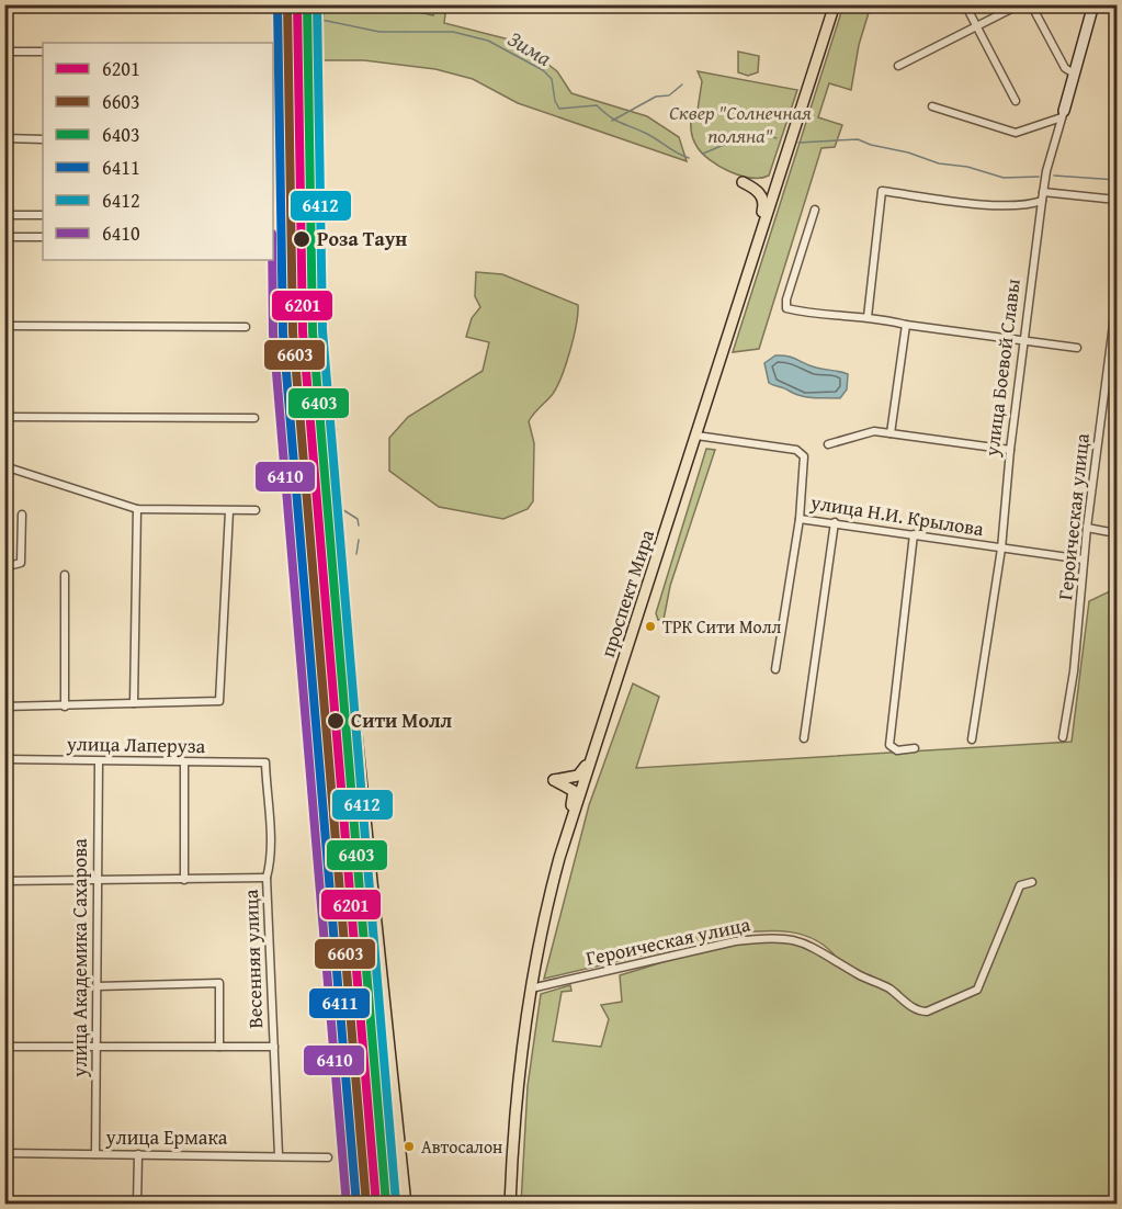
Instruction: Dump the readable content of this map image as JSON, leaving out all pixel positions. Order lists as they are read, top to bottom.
{
  "streets": {
    "main road": ["проспект Мира"],
    "street": [
      "улица Боевой Славы",
      "улица Н.И. Крылова",
      "Героическая улица",
      "улица Лаперуза",
      "улица Академика Сахарова",
      "Весенняя улица",
      "улица Ермака"
    ]
  },
  "crossings": [
    ["улица Боевой Славы", "улица Н.И. Крылова"],
    ["улица Н.И. Крылова", "Героическая улица"],
    ["улица Н.И. Крылова", "проспект Мира"],
    ["Героическая улица", "проспект Мира"],
    ["улица Лаперуза", "улица Академика Сахарова"],
    ["улица Лаперуза", "Весенняя улица"],
    ["улица Академика Сахарова", "улица Ермака"],
    ["Весенняя улица", "улица Ермака"]
  ],
  "water": ["Зима"],
  "parks": ["Сквер \"Солнечная поляна\""],
  "places": [
    "Роза Таун",
    "ТРК Сити Молл",
    "Сити Молл",
    "Автосалон"
  ],
  "lines": [
    "transit line 6201",
    "transit line 6603",
    "transit line 6403",
    "transit line 6411",
    "transit line 6412",
    "transit line 6410"
  ],
  "legend": [
    "6201",
    "6603",
    "6403",
    "6411",
    "6412",
    "6410"
  ]
}
